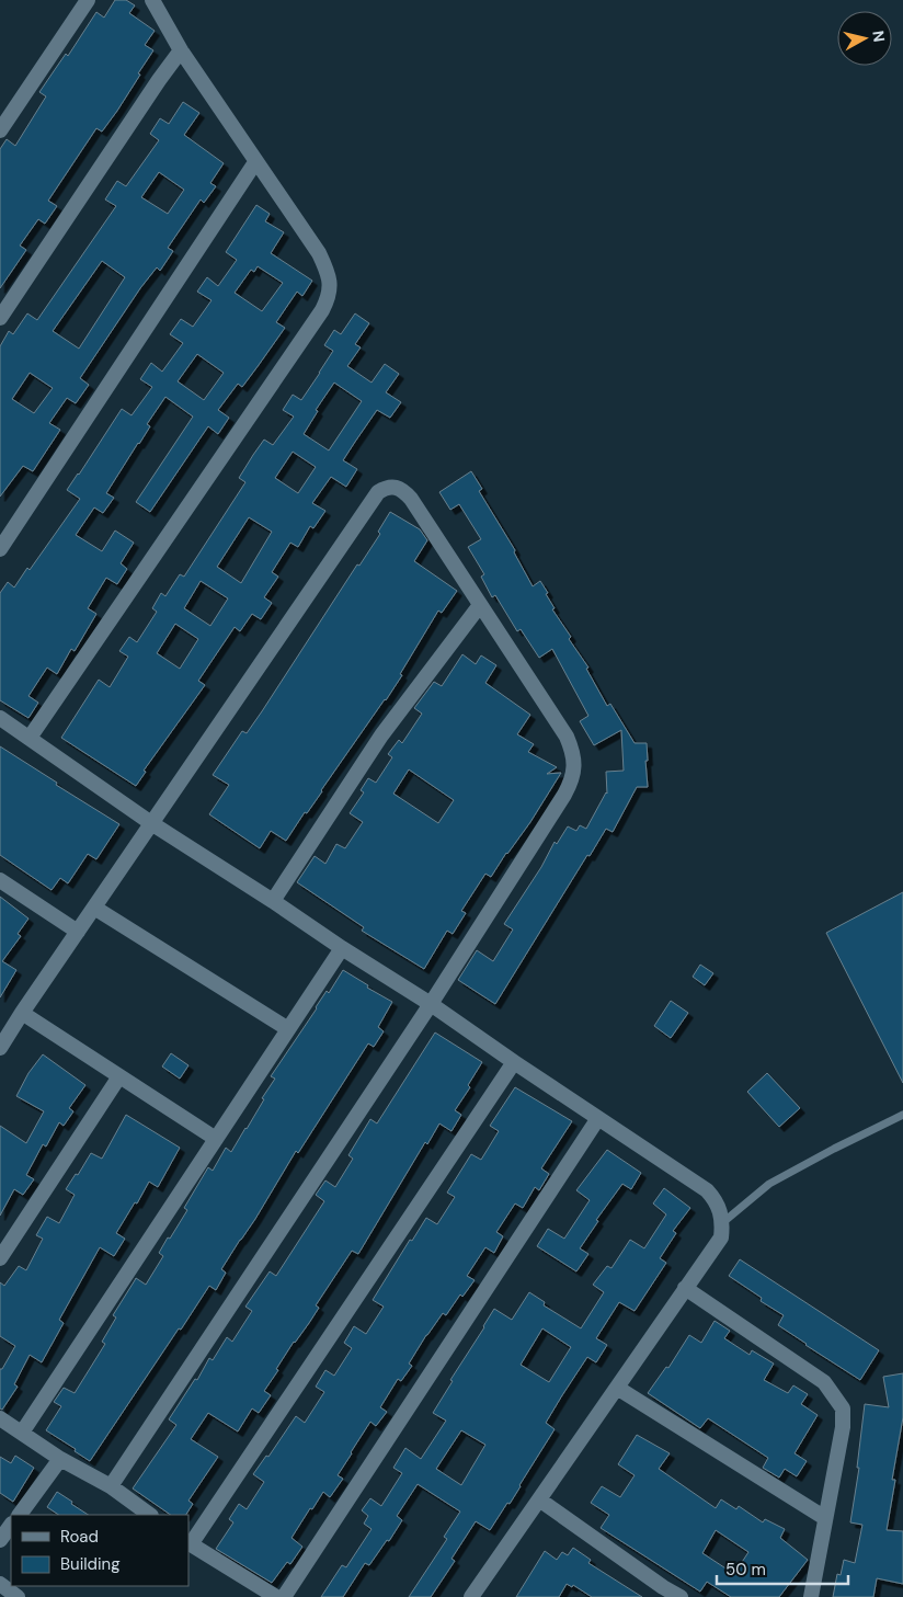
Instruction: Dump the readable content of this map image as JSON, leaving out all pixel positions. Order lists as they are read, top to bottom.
{
  "legend": ["Road", "Building"],
  "scale_bar": "50 m",
  "north": "right"
}
